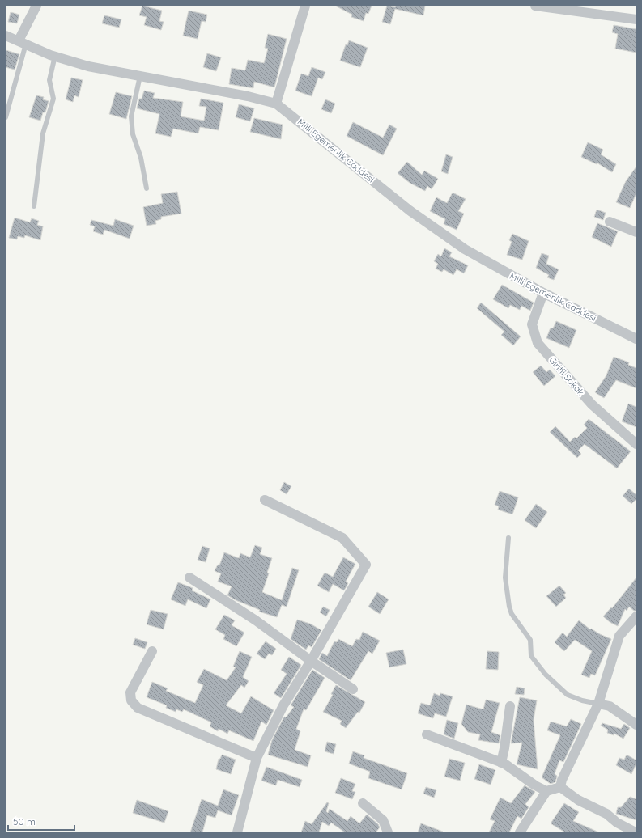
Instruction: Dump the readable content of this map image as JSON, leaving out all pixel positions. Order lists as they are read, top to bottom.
{
  "streets": {
    "street": ["Milli Egemenlik Caddesi", "Giritli Sokak"]
  },
  "crossings": [
    ["Milli Egemenlik Caddesi", "Giritli Sokak"]
  ],
  "scale_bar": "50 m"
}
